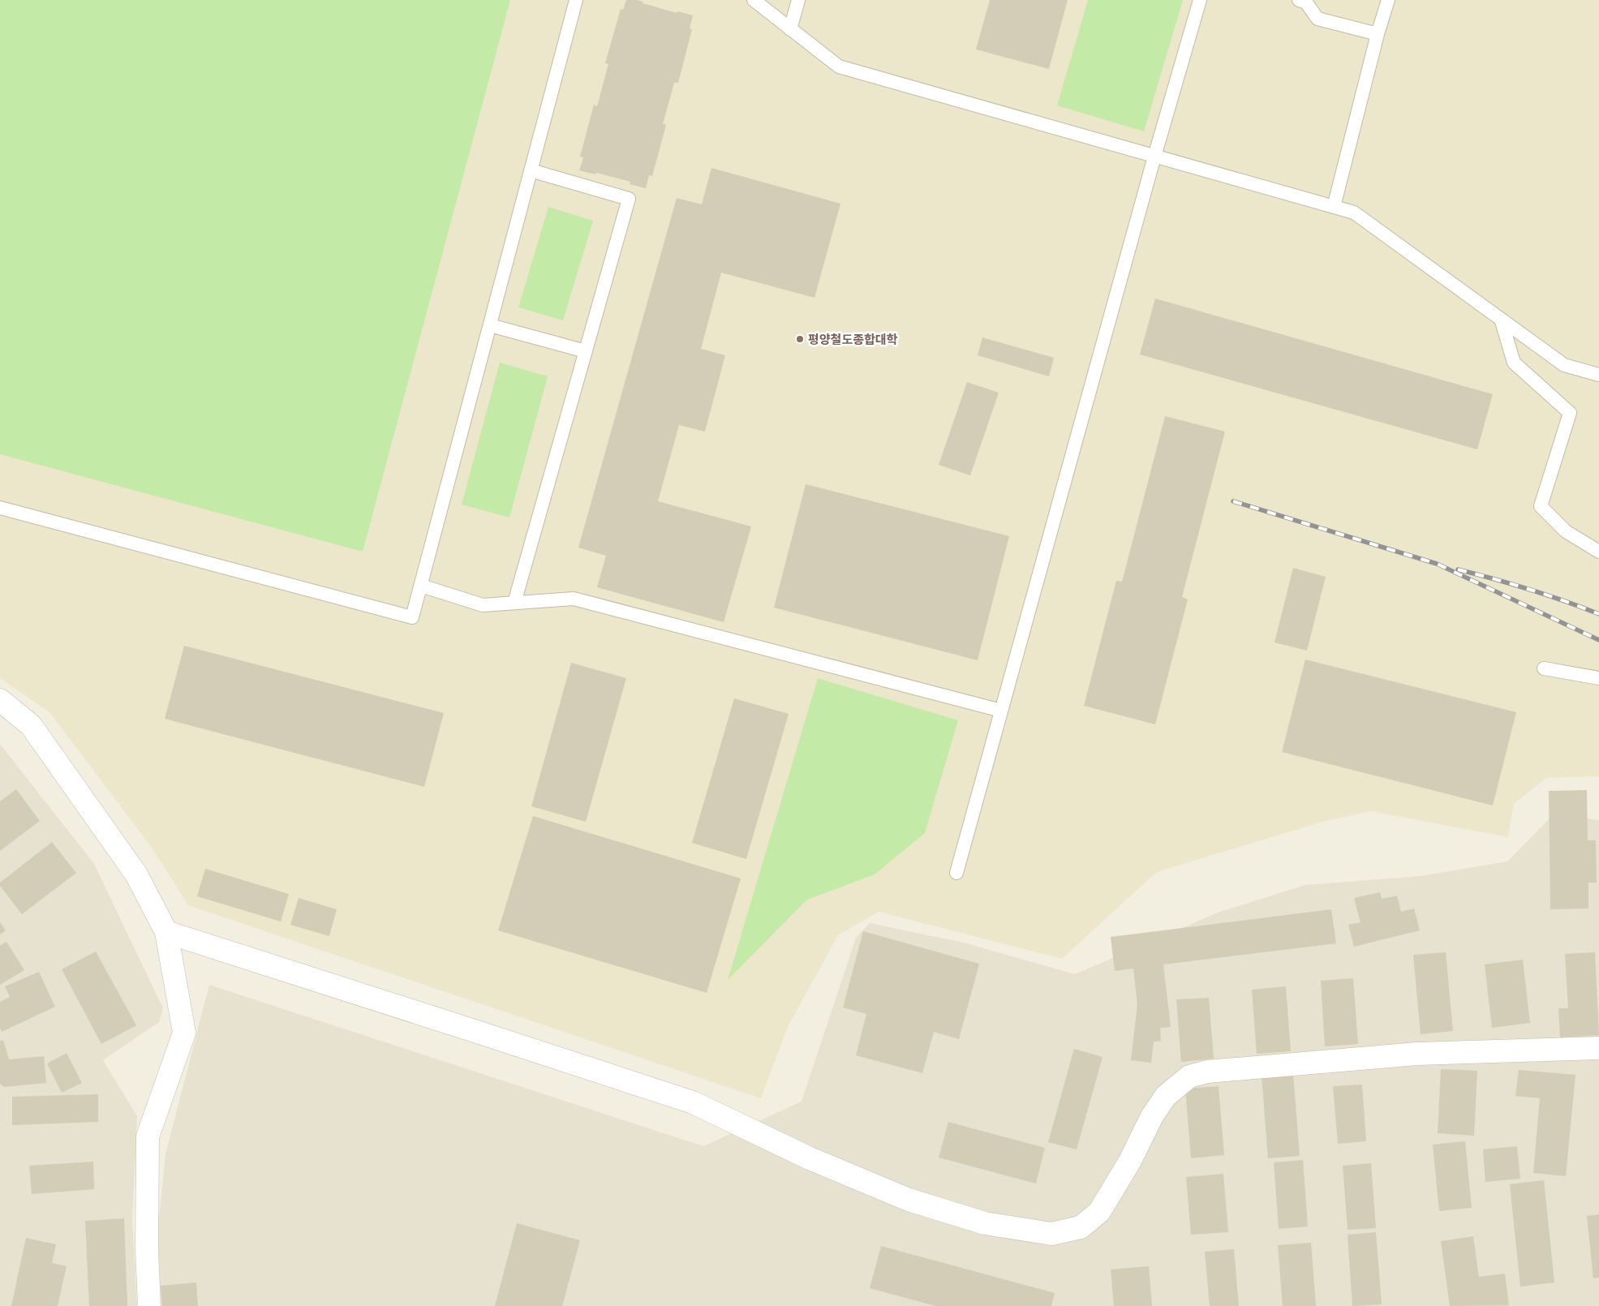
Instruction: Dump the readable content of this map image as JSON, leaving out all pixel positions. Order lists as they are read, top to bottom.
{
  "places": ["평양철도종합대학"]
}
